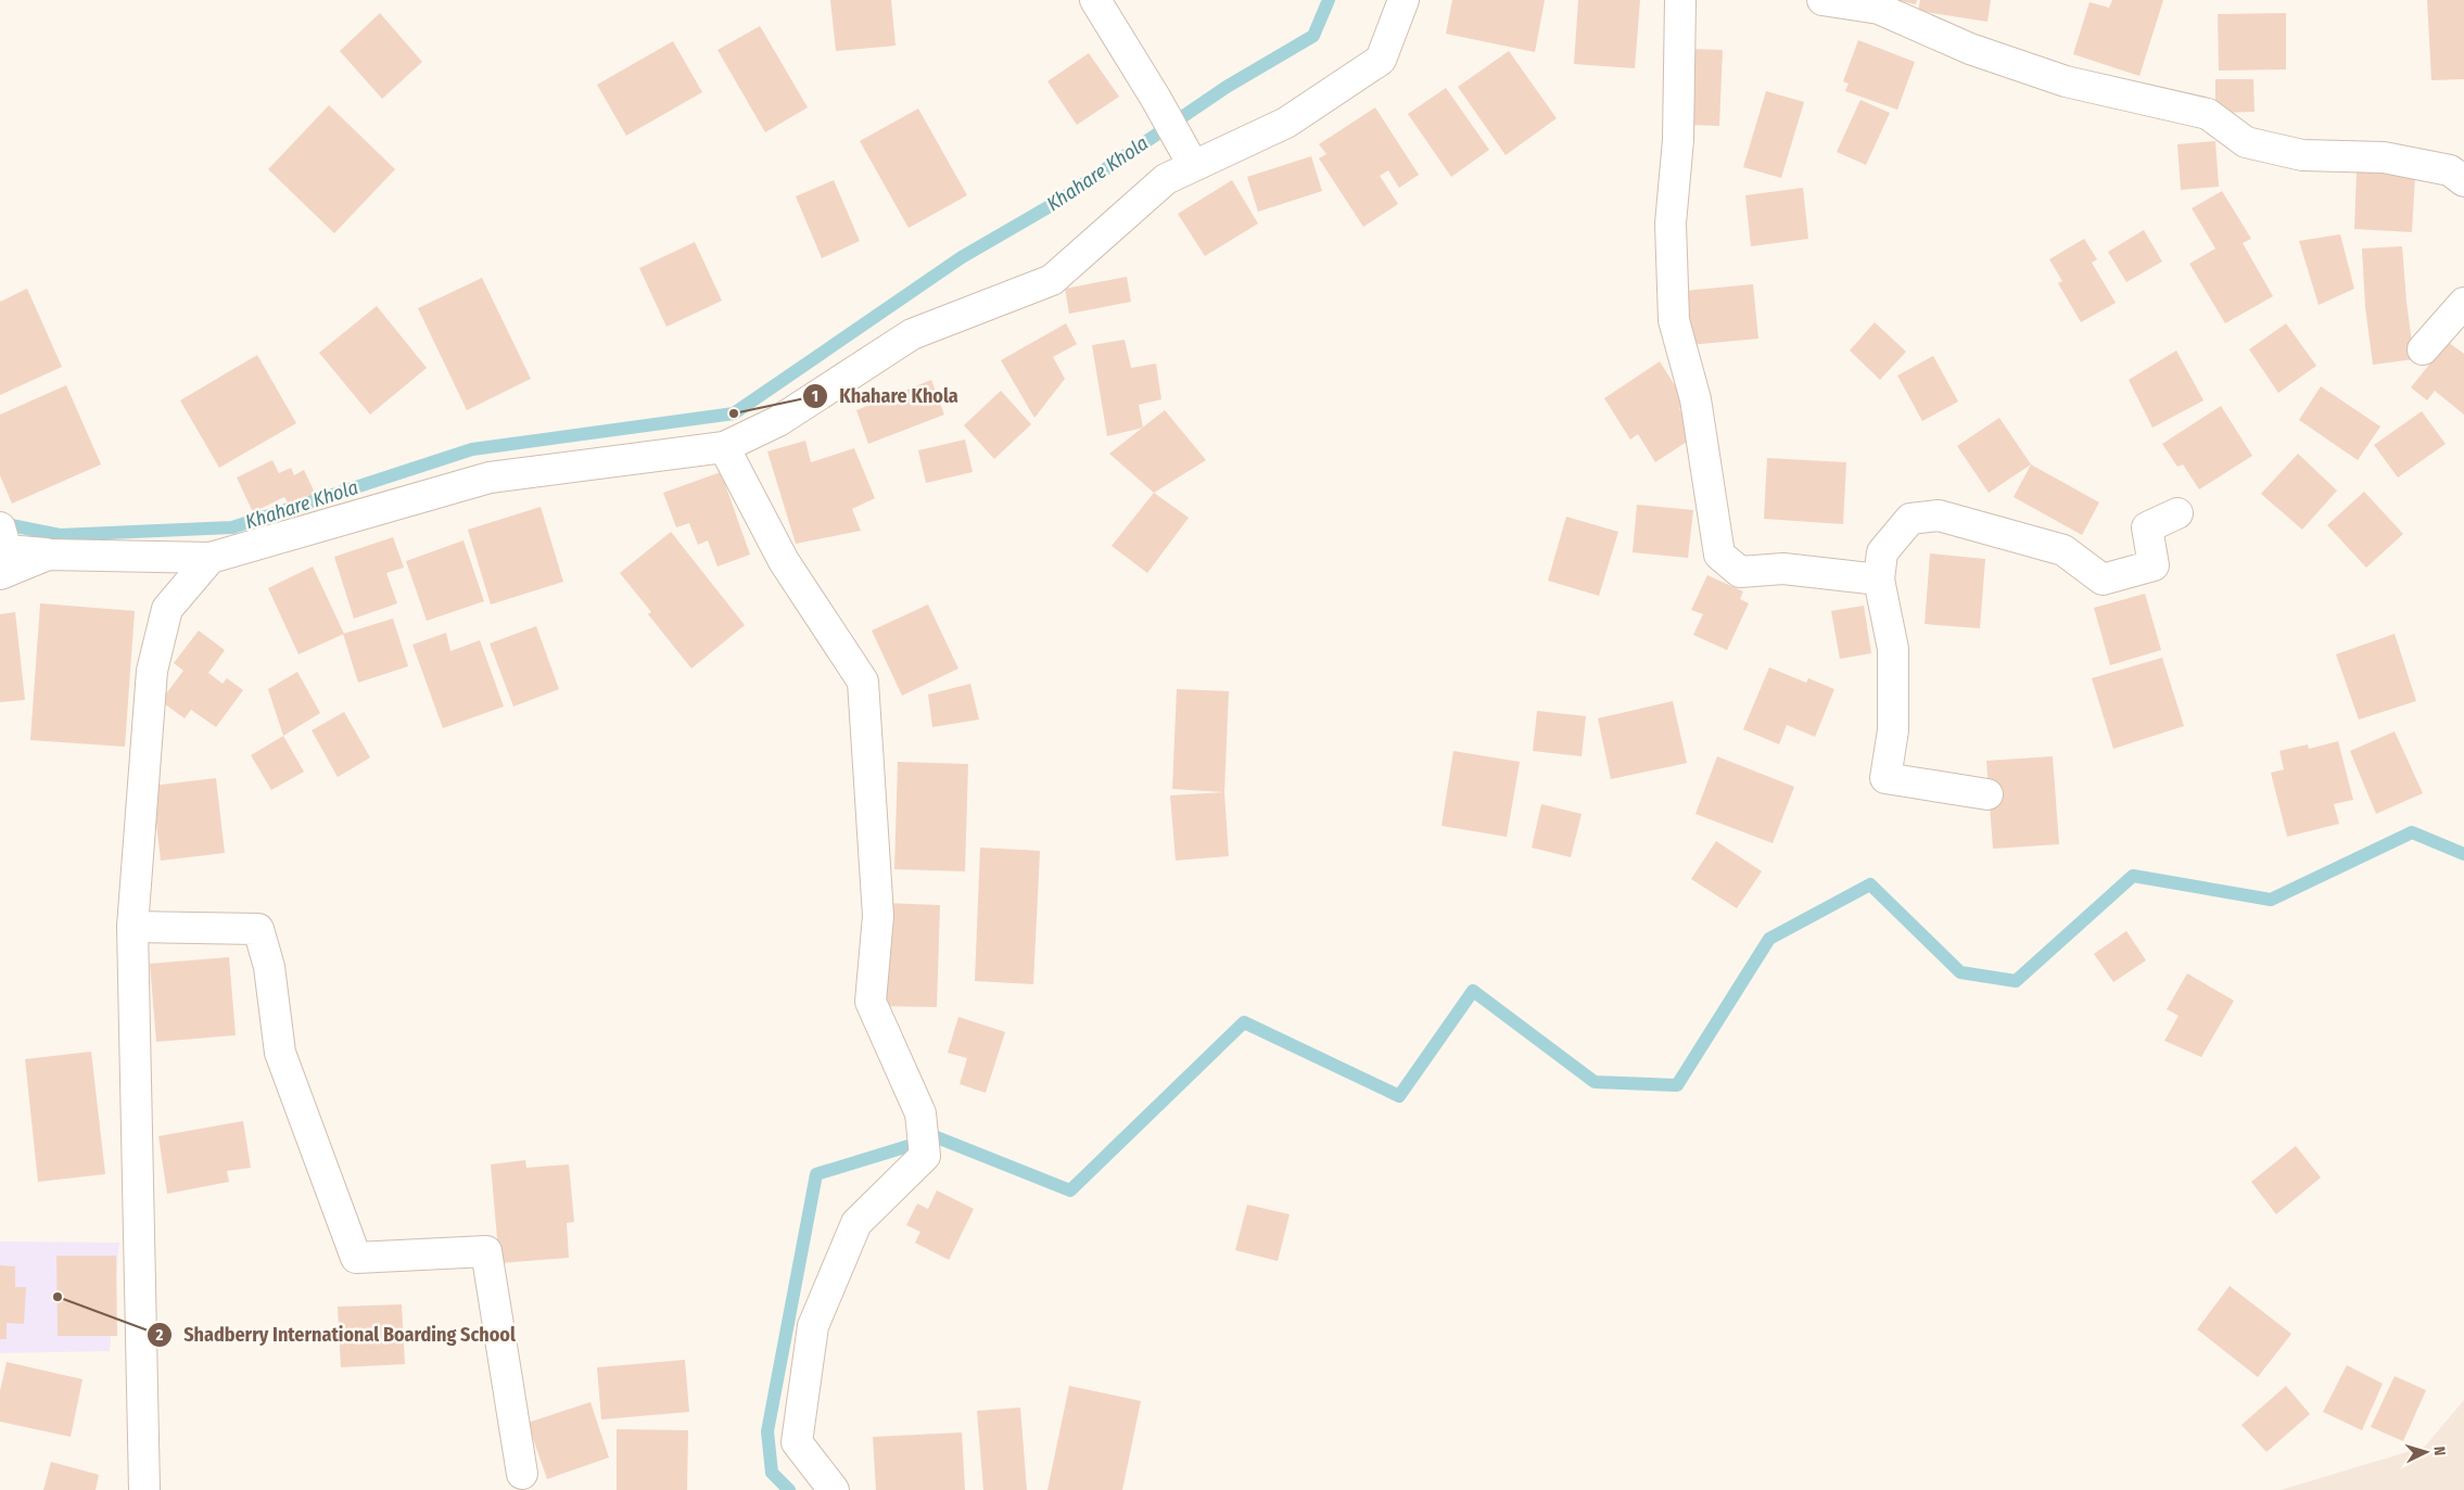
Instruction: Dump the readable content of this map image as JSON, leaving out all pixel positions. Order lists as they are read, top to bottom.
{
  "water": ["Khahare Khola"],
  "places": ["Khahare Khola", "Shadberry International Boarding School"],
  "north": "right"
}
